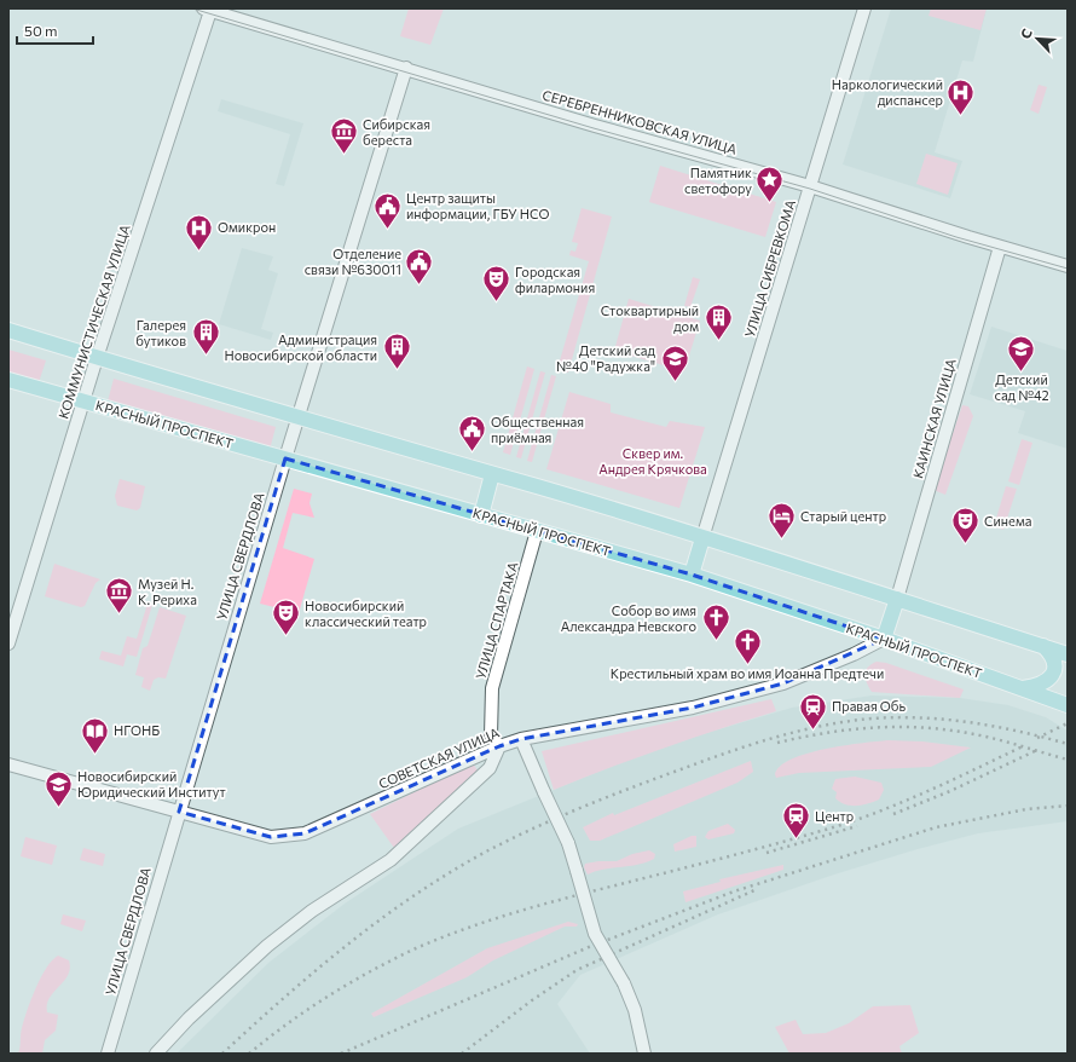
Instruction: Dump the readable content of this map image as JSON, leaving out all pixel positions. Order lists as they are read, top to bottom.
{
  "streets": {
    "main road": ["КРАСНЫЙ ПРОСПЕКТ"],
    "street": [
      "СЕРЕБРЕННИКОВСКАЯ УЛИЦА",
      "УЛИЦА СИБРЕВКОМА",
      "КОММУНИСТИЧЕСКАЯ УЛИЦА",
      "КАИНСКАЯ УЛИЦА",
      "УЛИЦА СВЕРДЛОВА",
      "УЛИЦА СПАРТАКА",
      "СОВЕТСКАЯ УЛИЦА"
    ]
  },
  "crossings": [
    ["СЕРЕБРЕННИКОВСКАЯ УЛИЦА", "УЛИЦА СИБРЕВКОМА"],
    ["СЕРЕБРЕННИКОВСКАЯ УЛИЦА", "КОММУНИСТИЧЕСКАЯ УЛИЦА"],
    ["СЕРЕБРЕННИКОВСКАЯ УЛИЦА", "КАИНСКАЯ УЛИЦА"],
    ["СЕРЕБРЕННИКОВСКАЯ УЛИЦА", "УЛИЦА СВЕРДЛОВА"],
    ["КОММУНИСТИЧЕСКАЯ УЛИЦА", "КРАСНЫЙ ПРОСПЕКТ"],
    ["КРАСНЫЙ ПРОСПЕКТ", "УЛИЦА СВЕРДЛОВА"],
    ["КРАСНЫЙ ПРОСПЕКТ", "УЛИЦА СПАРТАКА"],
    ["КРАСНЫЙ ПРОСПЕКТ", "СОВЕТСКАЯ УЛИЦА"],
    ["УЛИЦА СВЕРДЛОВА", "СОВЕТСКАЯ УЛИЦА"],
    ["УЛИЦА СПАРТАКА", "СОВЕТСКАЯ УЛИЦА"]
  ],
  "parks": ["Сквер им. Андрея Крячкова"],
  "places": {
    "hospital": ["Наркологический диспансер", "Омикрон"],
    "museum": ["Сибирская береста", "Музей Н. К. Рериха"],
    "place": ["Памятник светофору"],
    "public building": ["Центр защиты информации, ГБУ НСО", "Отделение связи №630011", "Общественная приёмная"],
    "theatre": ["Городская филармония", "Синема", "Новосибирский классический театр"],
    "building": ["Стоквартирный дом", "Галерея бутиков", "Администрация Новосибирской области"],
    "school or university": ["Детский сад №42", "Детский сад №40 \"Радужка\"", "Новосибирский Юридический Институт"],
    "hotel": ["Старый центр"],
    "church": ["Собор во имя Александра Невского", "Крестильный храм во имя Иоанна Предтечи"],
    "station": ["Правая Обь", "Центр"],
    "library": ["НГОНБ"]
  },
  "scale_bar": "50 m",
  "north": "top left"
}
